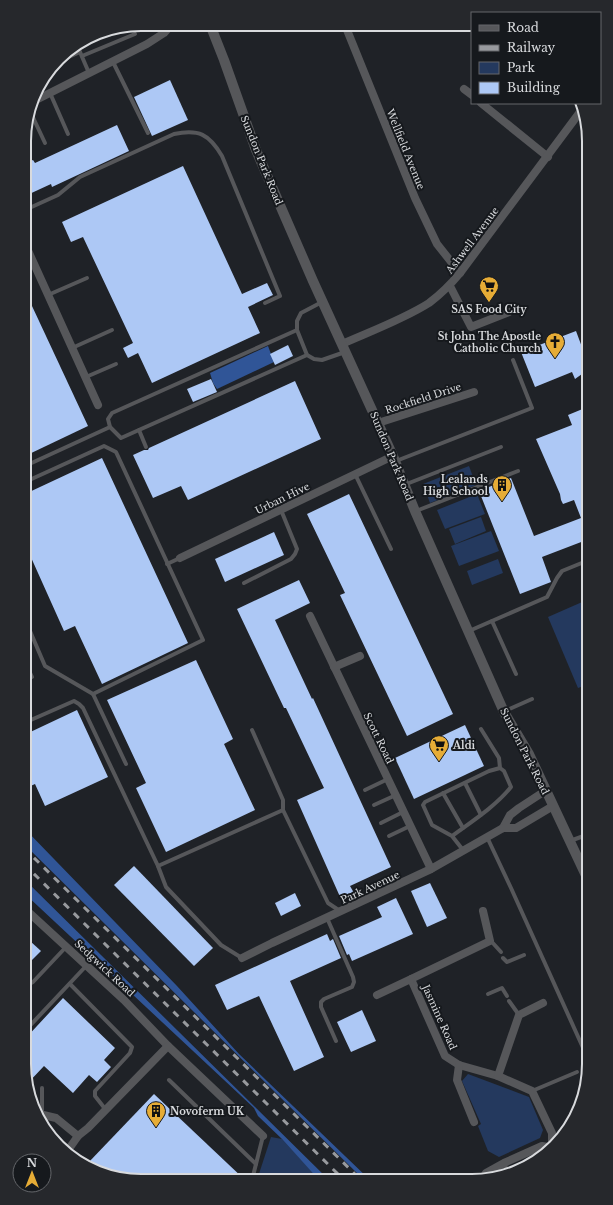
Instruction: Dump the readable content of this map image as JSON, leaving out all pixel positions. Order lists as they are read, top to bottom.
{
  "streets": {
    "street": [
      "Wellfield Avenue",
      "Sundon Park Road",
      "Ashwell Avenue",
      "Rockfield Drive",
      "Urban Hive",
      "Scott Road",
      "Park Avenue",
      "Sedgwick Road",
      "Jasmine Road"
    ]
  },
  "crossings": [
    ["Wellfield Avenue", "Ashwell Avenue"],
    ["Sundon Park Road", "Ashwell Avenue"],
    ["Sundon Park Road", "Rockfield Drive"],
    ["Sundon Park Road", "Urban Hive"],
    ["Sundon Park Road", "Park Avenue"],
    ["Scott Road", "Park Avenue"]
  ],
  "places": {
    "supermarket": ["SAS Food City", "Aldi"],
    "church": ["St John The Apostle Catholic Church"],
    "building": ["Lealands High School", "Novoferm UK"]
  },
  "legend": [
    "Road",
    "Railway",
    "Park",
    "Building"
  ],
  "north": "top"
}
